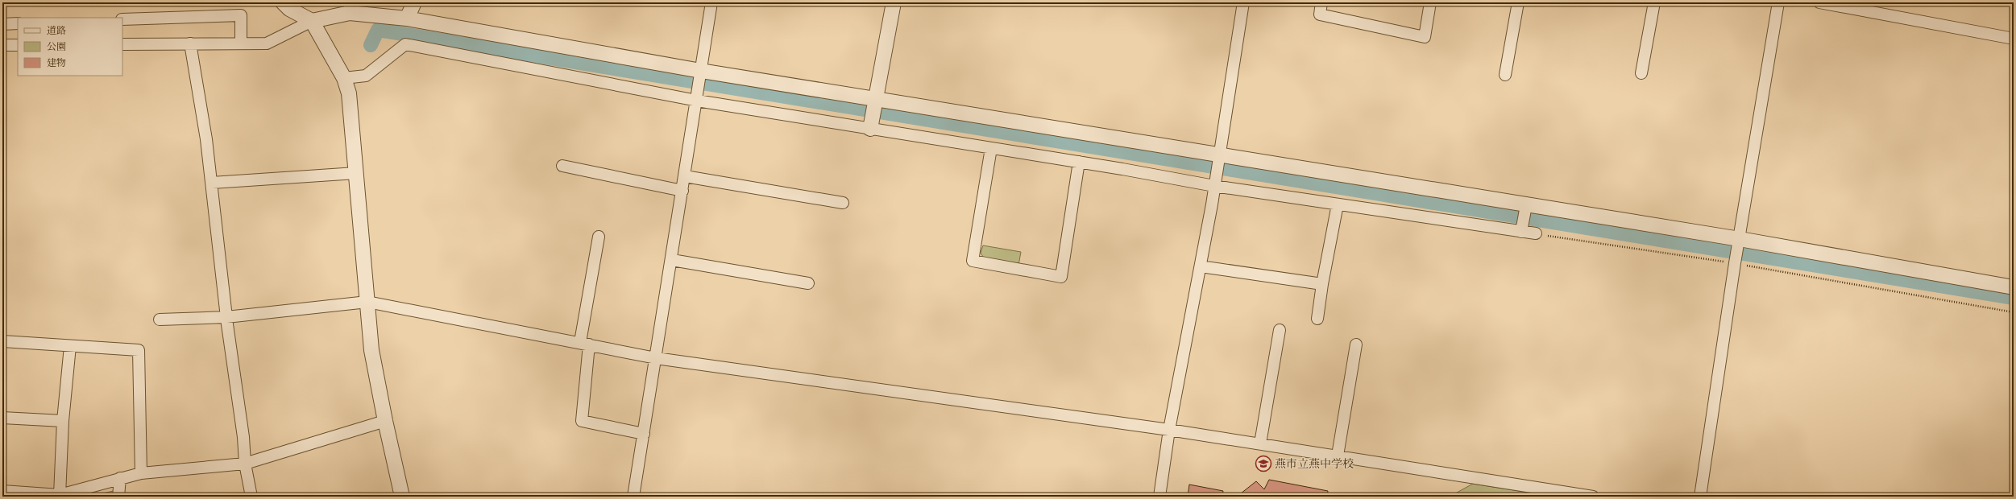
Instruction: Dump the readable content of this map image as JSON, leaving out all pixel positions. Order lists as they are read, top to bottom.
{
  "places": {
    "school or university": ["燕市立燕中学校"]
  },
  "legend": ["道路", "公園", "建物"]
}
